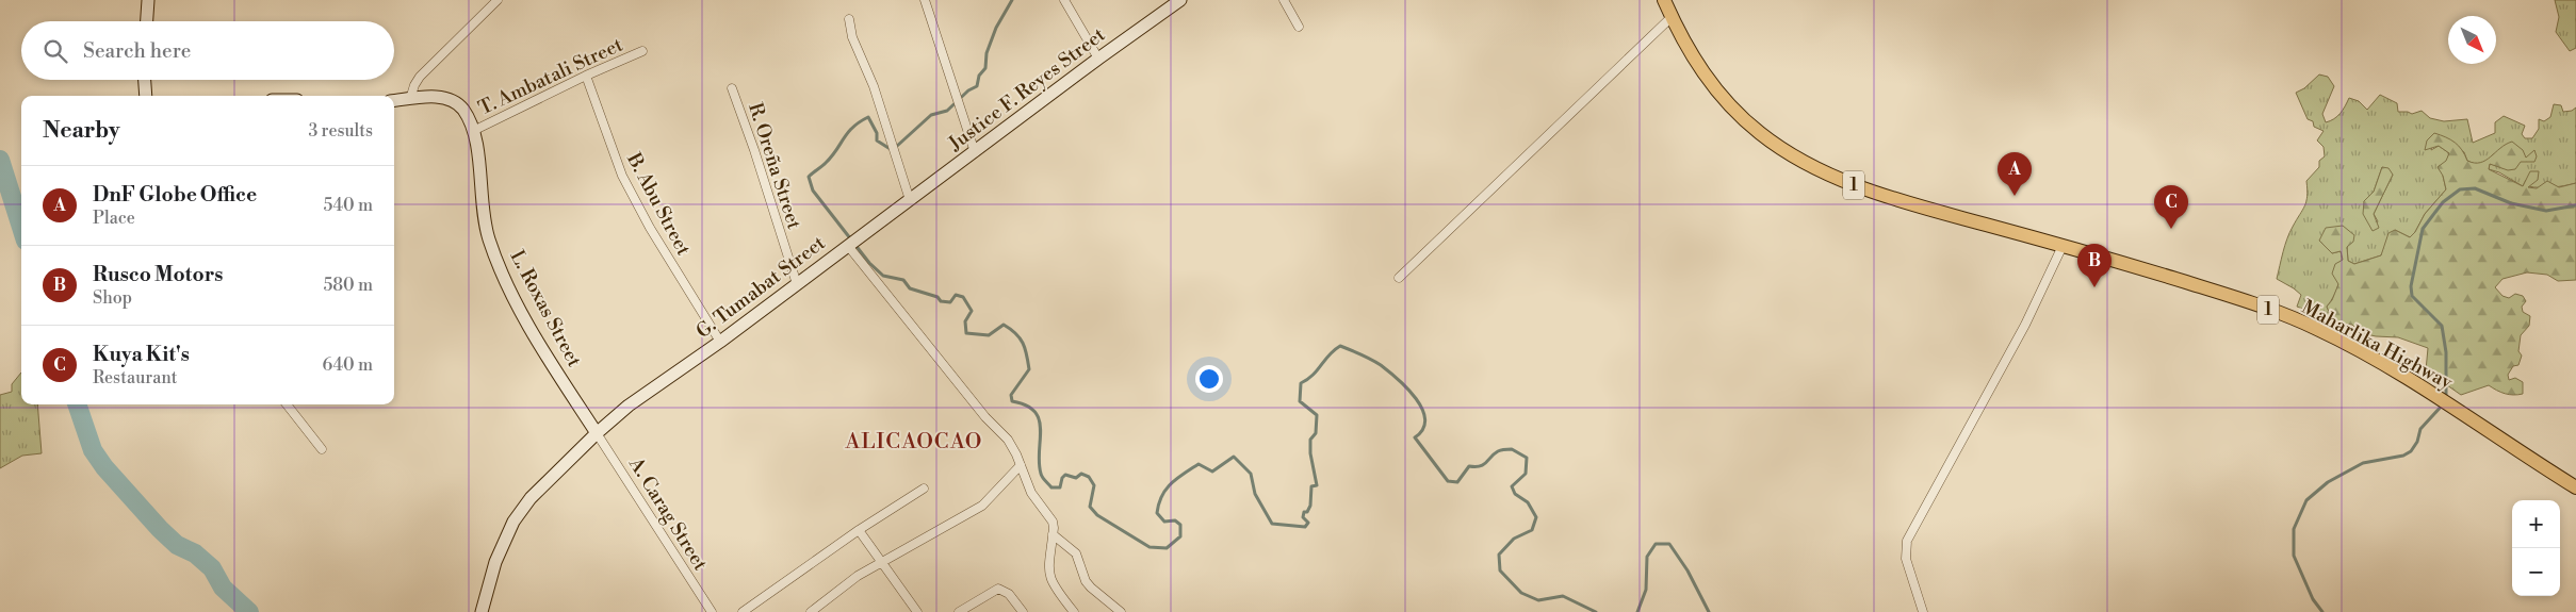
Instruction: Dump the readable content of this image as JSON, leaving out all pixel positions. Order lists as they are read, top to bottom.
{
  "streets": {
    "main road": [
      "Justice F. Reyes Street",
      "1",
      "G. Tumabat Street",
      "L. Roxas Street",
      "Maharlika Highway"
    ],
    "street": [
      "T. Ambatali Street",
      "R. Oreña Street",
      "B. Abu Street",
      "A. Carag Street"
    ]
  },
  "crossings": [
    ["T. Ambatali Street", "B. Abu Street"],
    ["T. Ambatali Street", "L. Roxas Street"],
    ["Justice F. Reyes Street", "G. Tumabat Street"],
    ["R. Oreña Street", "G. Tumabat Street"],
    ["B. Abu Street", "G. Tumabat Street"],
    ["G. Tumabat Street", "L. Roxas Street"],
    ["G. Tumabat Street", "A. Carag Street"],
    ["L. Roxas Street", "A. Carag Street"]
  ],
  "districts": ["ALICAOCAO"],
  "north": "bottom right",
  "page": {
    "search": "Search here",
    "heading": ["Nearby", "3 results"],
    "pins": ["A", "C", "B"],
    "list": [
      {
        "mark": "A",
        "name": "DnF Globe Office",
        "note": "Place",
        "value": "540 m"
      },
      {
        "mark": "B",
        "name": "Rusco Motors",
        "note": "Shop",
        "value": "580 m"
      },
      {
        "mark": "C",
        "name": "Kuya Kit's",
        "note": "Restaurant",
        "value": "640 m"
      }
    ],
    "map_buttons": ["+", "−"]
  }
}
